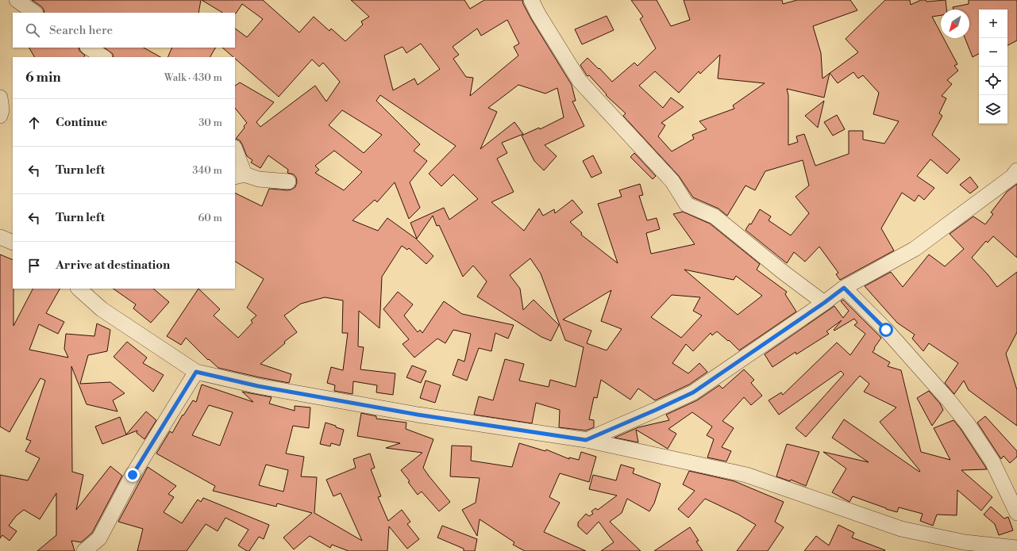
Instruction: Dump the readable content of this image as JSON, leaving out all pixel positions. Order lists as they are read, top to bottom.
{
  "north": "bottom left",
  "page": {
    "map_buttons": ["+", "−"],
    "search": "Search here",
    "heading": ["6 min", "Walk · 430 m"],
    "list": [
      ["Continue", "30 m"],
      ["Turn left", "340 m"],
      ["Turn left", "60 m"],
      "Arrive at destination"
    ]
  }
}
